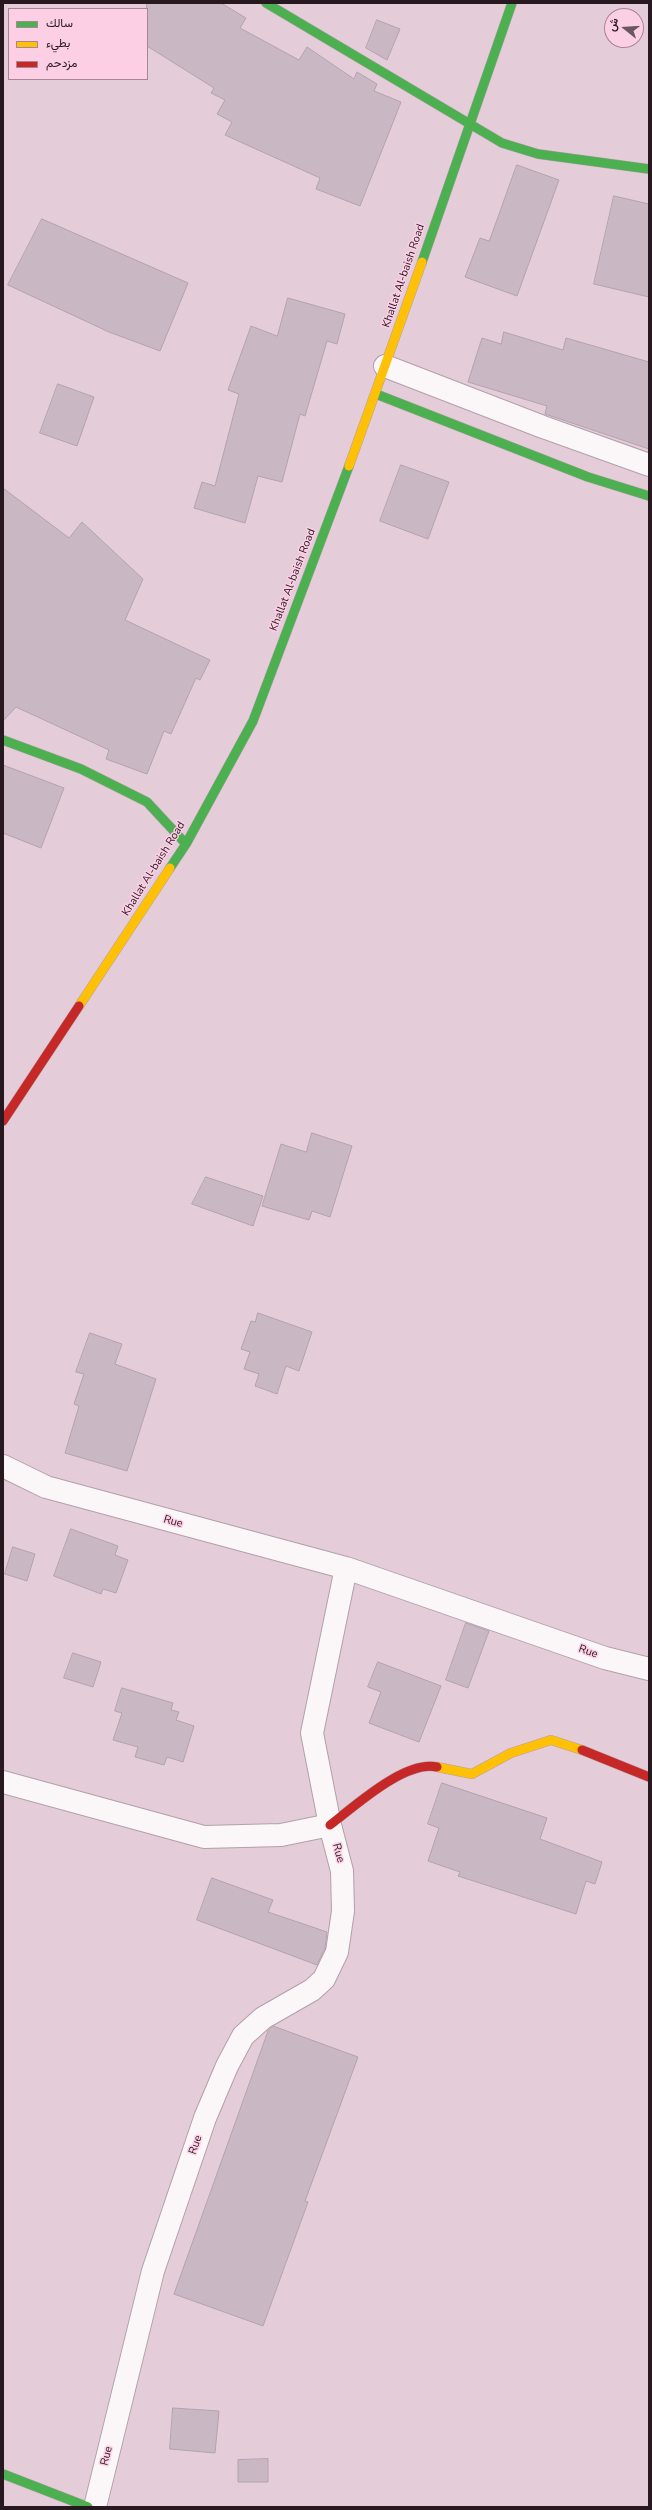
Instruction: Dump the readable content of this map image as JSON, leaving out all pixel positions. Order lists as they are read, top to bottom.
{
  "streets": {
    "street": ["Khallat Al-baish Road", "Rue"]
  },
  "legend": ["سالك", "بطيء", "مزدحم"],
  "north": "left"
}
